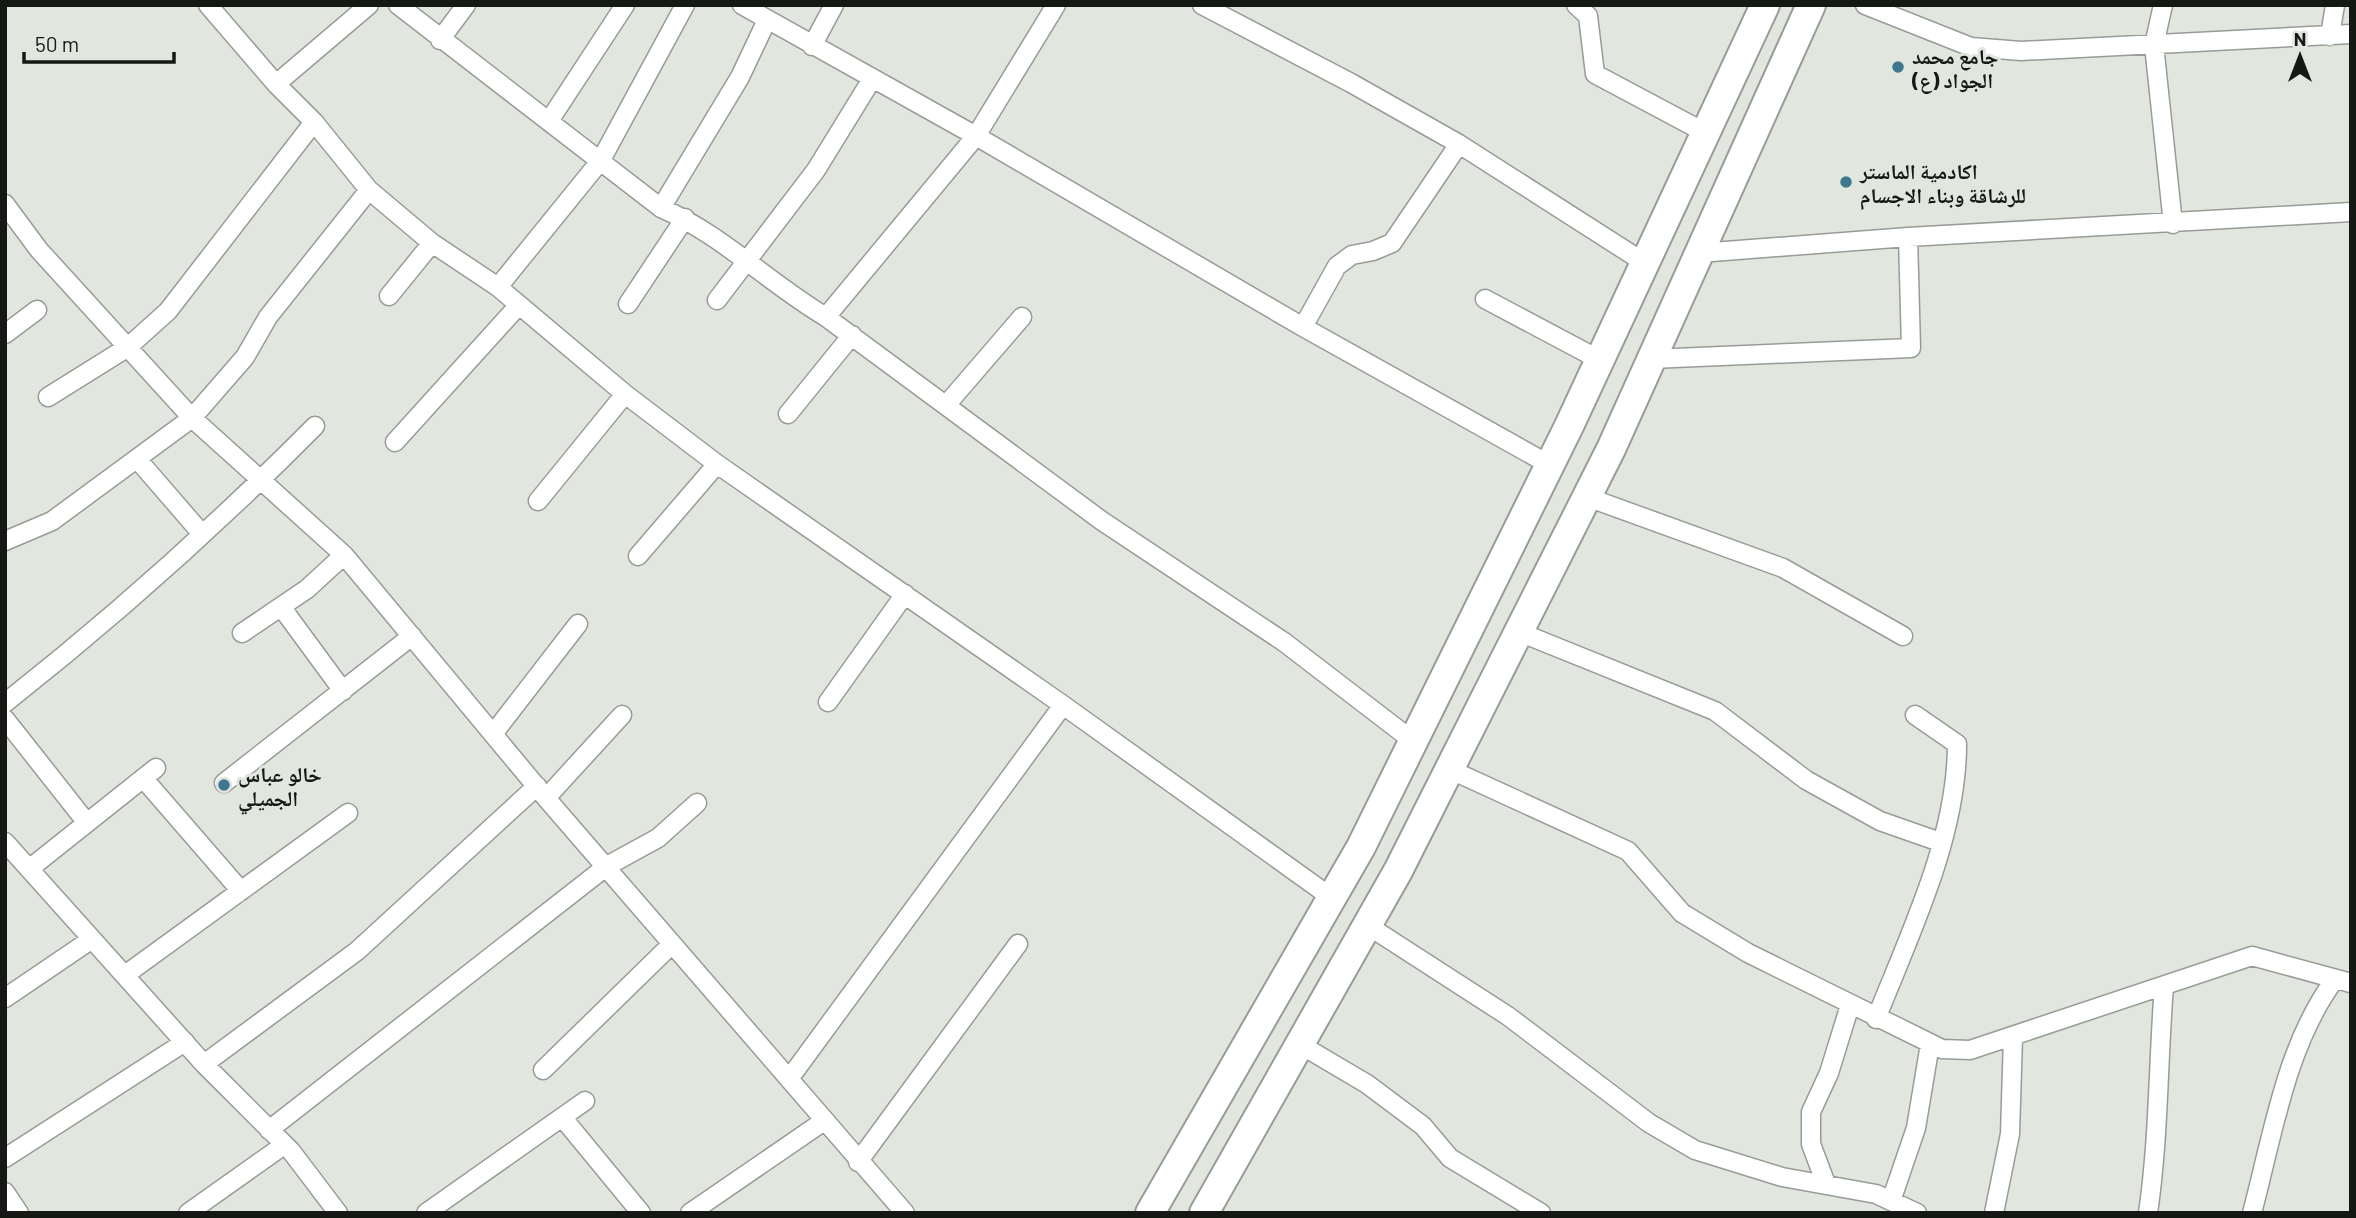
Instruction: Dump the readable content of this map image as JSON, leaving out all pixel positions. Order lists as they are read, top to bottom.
{
  "places": ["جامع محمد الجواد (ع)", "اكادمية الماستر للرشاقة وبناء الاجسام", "خالو عباس الجميلي"],
  "scale_bar": "50 m",
  "north": "top"
}
